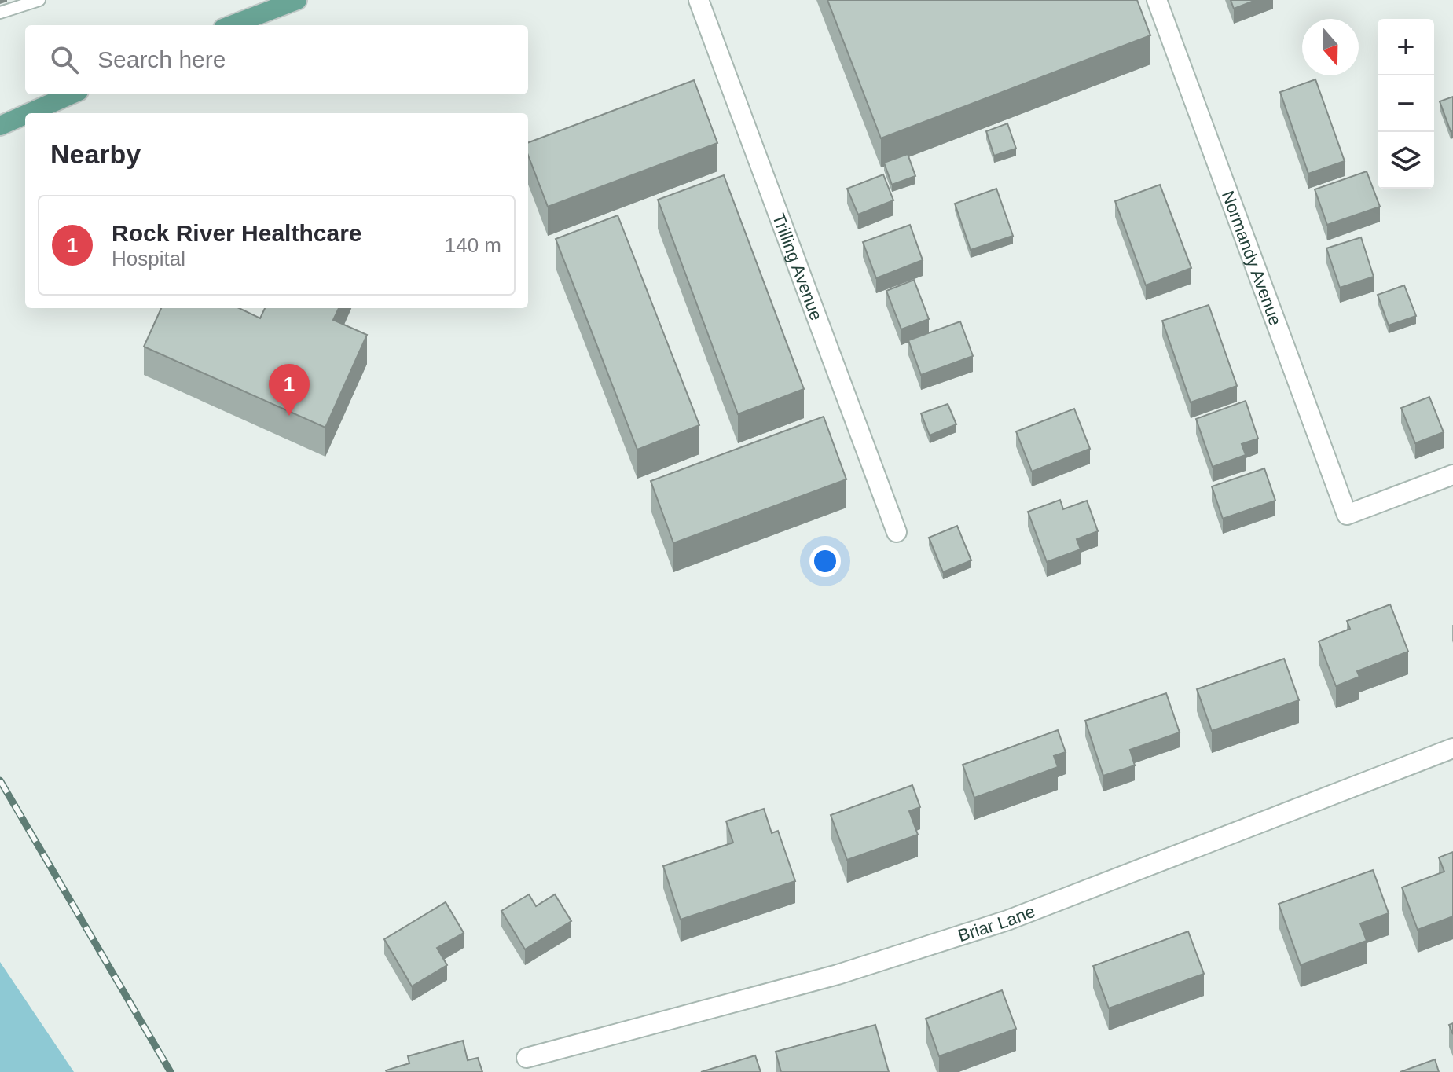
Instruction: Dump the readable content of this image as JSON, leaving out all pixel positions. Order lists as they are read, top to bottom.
{
  "streets": {
    "street": ["Normandy Avenue", "Trilling Avenue", "Briar Lane"]
  },
  "north": "bottom",
  "page": {
    "map_buttons": ["+", "−"],
    "search": "Search here",
    "heading": "Nearby",
    "list": [
      {
        "mark": "1",
        "name": "Rock River Healthcare",
        "note": "Hospital",
        "value": "140 m"
      }
    ],
    "pins": "1"
  }
}
